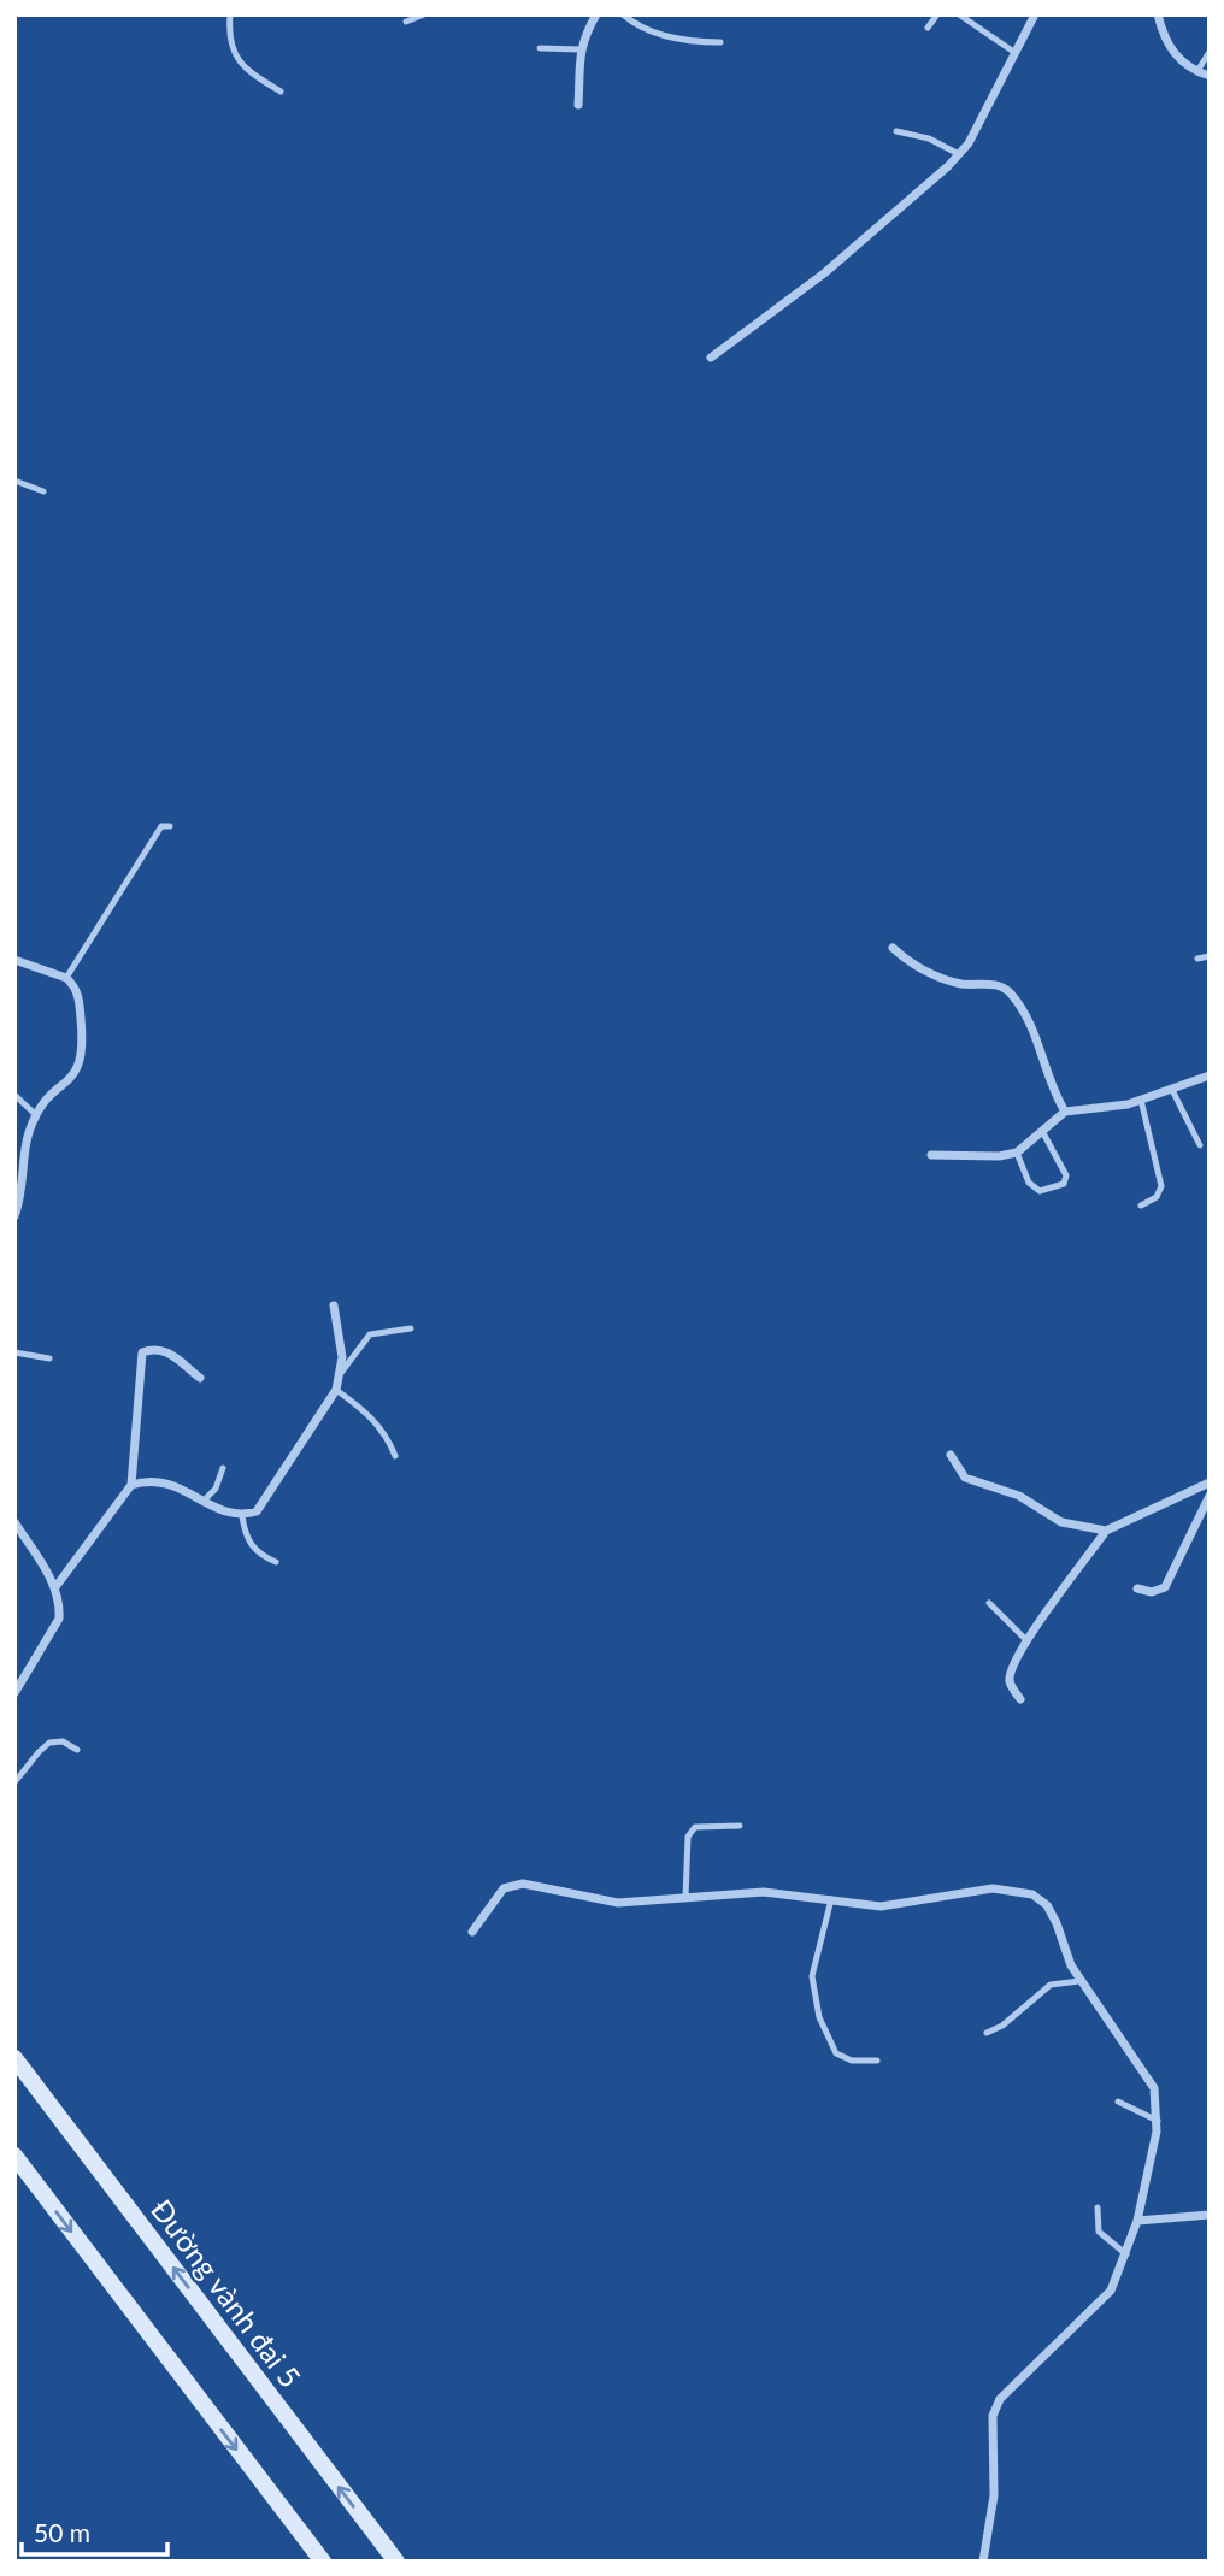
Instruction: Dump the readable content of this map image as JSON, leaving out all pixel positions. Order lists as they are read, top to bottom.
{
  "streets": {
    "main road": ["Đường vành đai 5"]
  },
  "scale_bar": "50 m"
}
